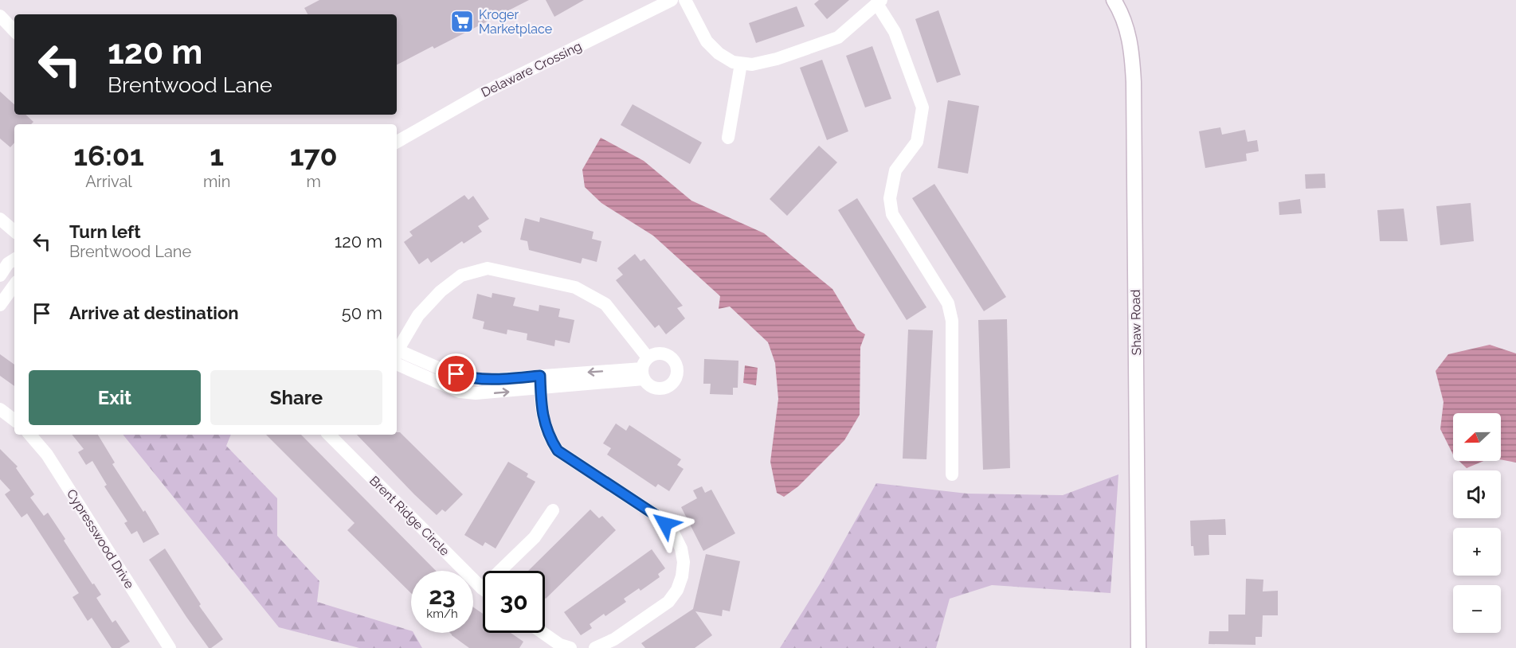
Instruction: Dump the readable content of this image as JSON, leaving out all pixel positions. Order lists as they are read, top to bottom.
{
  "streets": {
    "main road": ["Shaw Road"],
    "street": ["Delaware Crossing", "Brent Ridge Circle", "Cypresswood Drive"]
  },
  "places": {
    "supermarket": ["Kroger Marketplace"]
  },
  "north": "left",
  "page": {
    "turn": ["120 m", "Brentwood Lane"],
    "eta": [
      "16:01",
      "Arrival",
      "1",
      "min",
      "170",
      "m"
    ],
    "list": [
      {
        "name": "Turn left",
        "note": "Brentwood Lane",
        "value": "120 m"
      },
      {
        "name": "Arrive at destination",
        "value": "50 m"
      }
    ],
    "buttons": ["Exit", "Share"],
    "map_buttons": ["+", "−"],
    "speed": "23 km/h",
    "limit": "30"
  }
}
